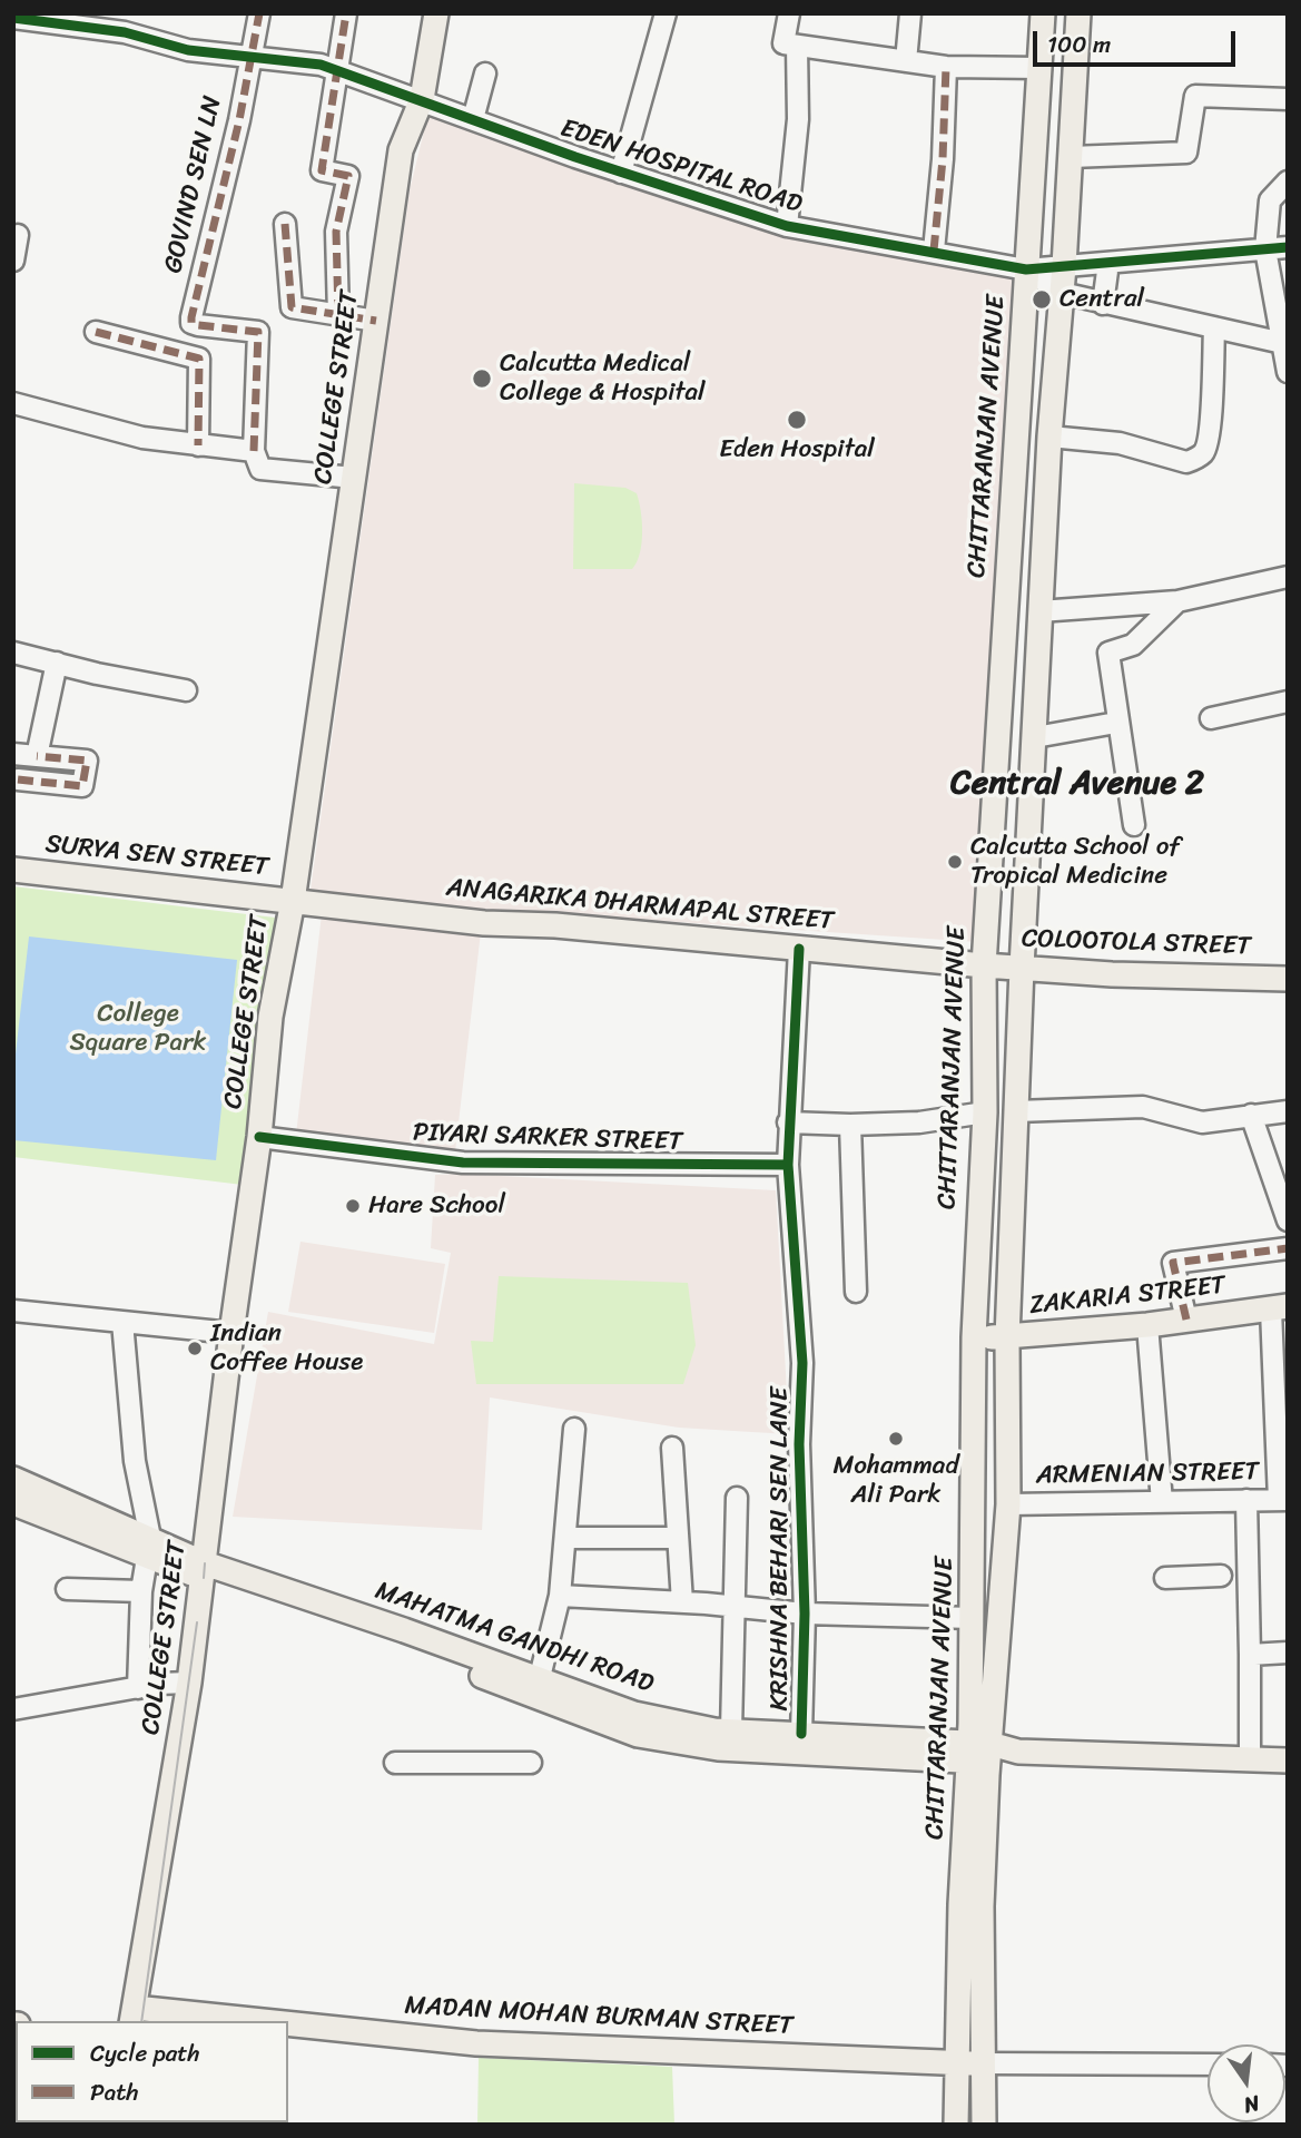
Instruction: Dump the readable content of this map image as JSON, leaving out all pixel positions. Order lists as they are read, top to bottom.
{
  "streets": {
    "main road": [
      "COLLEGE STREET",
      "CHITTARANJAN AVENUE",
      "SURYA SEN STREET",
      "ANAGARIKA DHARMAPAL STREET",
      "COLOOTOLA STREET",
      "ZAKARIA STREET",
      "MAHATMA GANDHI ROAD",
      "MADAN MOHAN BURMAN STREET"
    ],
    "street": [
      "EDEN HOSPITAL ROAD",
      "GOVIND SEN LN",
      "PIYARI SARKER STREET",
      "ARMENIAN STREET",
      "KRISHNA BEHARI SEN LANE"
    ]
  },
  "crossings": [
    ["EDEN HOSPITAL ROAD", "GOVIND SEN LN"],
    ["EDEN HOSPITAL ROAD", "COLLEGE STREET"],
    ["EDEN HOSPITAL ROAD", "CHITTARANJAN AVENUE"],
    ["COLLEGE STREET", "SURYA SEN STREET"],
    ["COLLEGE STREET", "ANAGARIKA DHARMAPAL STREET"],
    ["COLLEGE STREET", "PIYARI SARKER STREET"],
    ["COLLEGE STREET", "MAHATMA GANDHI ROAD"],
    ["COLLEGE STREET", "MADAN MOHAN BURMAN STREET"],
    ["CHITTARANJAN AVENUE", "ANAGARIKA DHARMAPAL STREET"],
    ["CHITTARANJAN AVENUE", "COLOOTOLA STREET"],
    ["CHITTARANJAN AVENUE", "ZAKARIA STREET"],
    ["CHITTARANJAN AVENUE", "MAHATMA GANDHI ROAD"],
    ["CHITTARANJAN AVENUE", "MADAN MOHAN BURMAN STREET"],
    ["SURYA SEN STREET", "ANAGARIKA DHARMAPAL STREET"],
    ["ANAGARIKA DHARMAPAL STREET", "COLOOTOLA STREET"],
    ["ANAGARIKA DHARMAPAL STREET", "KRISHNA BEHARI SEN LANE"],
    ["PIYARI SARKER STREET", "KRISHNA BEHARI SEN LANE"],
    ["KRISHNA BEHARI SEN LANE", "MAHATMA GANDHI ROAD"]
  ],
  "districts": ["Central Avenue 2"],
  "parks": ["College Square Park"],
  "places": [
    "Central",
    "Calcutta Medical College & Hospital",
    "Eden Hospital",
    "Calcutta School of Tropical Medicine",
    "Hare School",
    "Indian Coffee House",
    "Mohammad Ali Park"
  ],
  "legend": ["Cycle path", "Path"],
  "scale_bar": "100 m",
  "north": "bottom"
}
